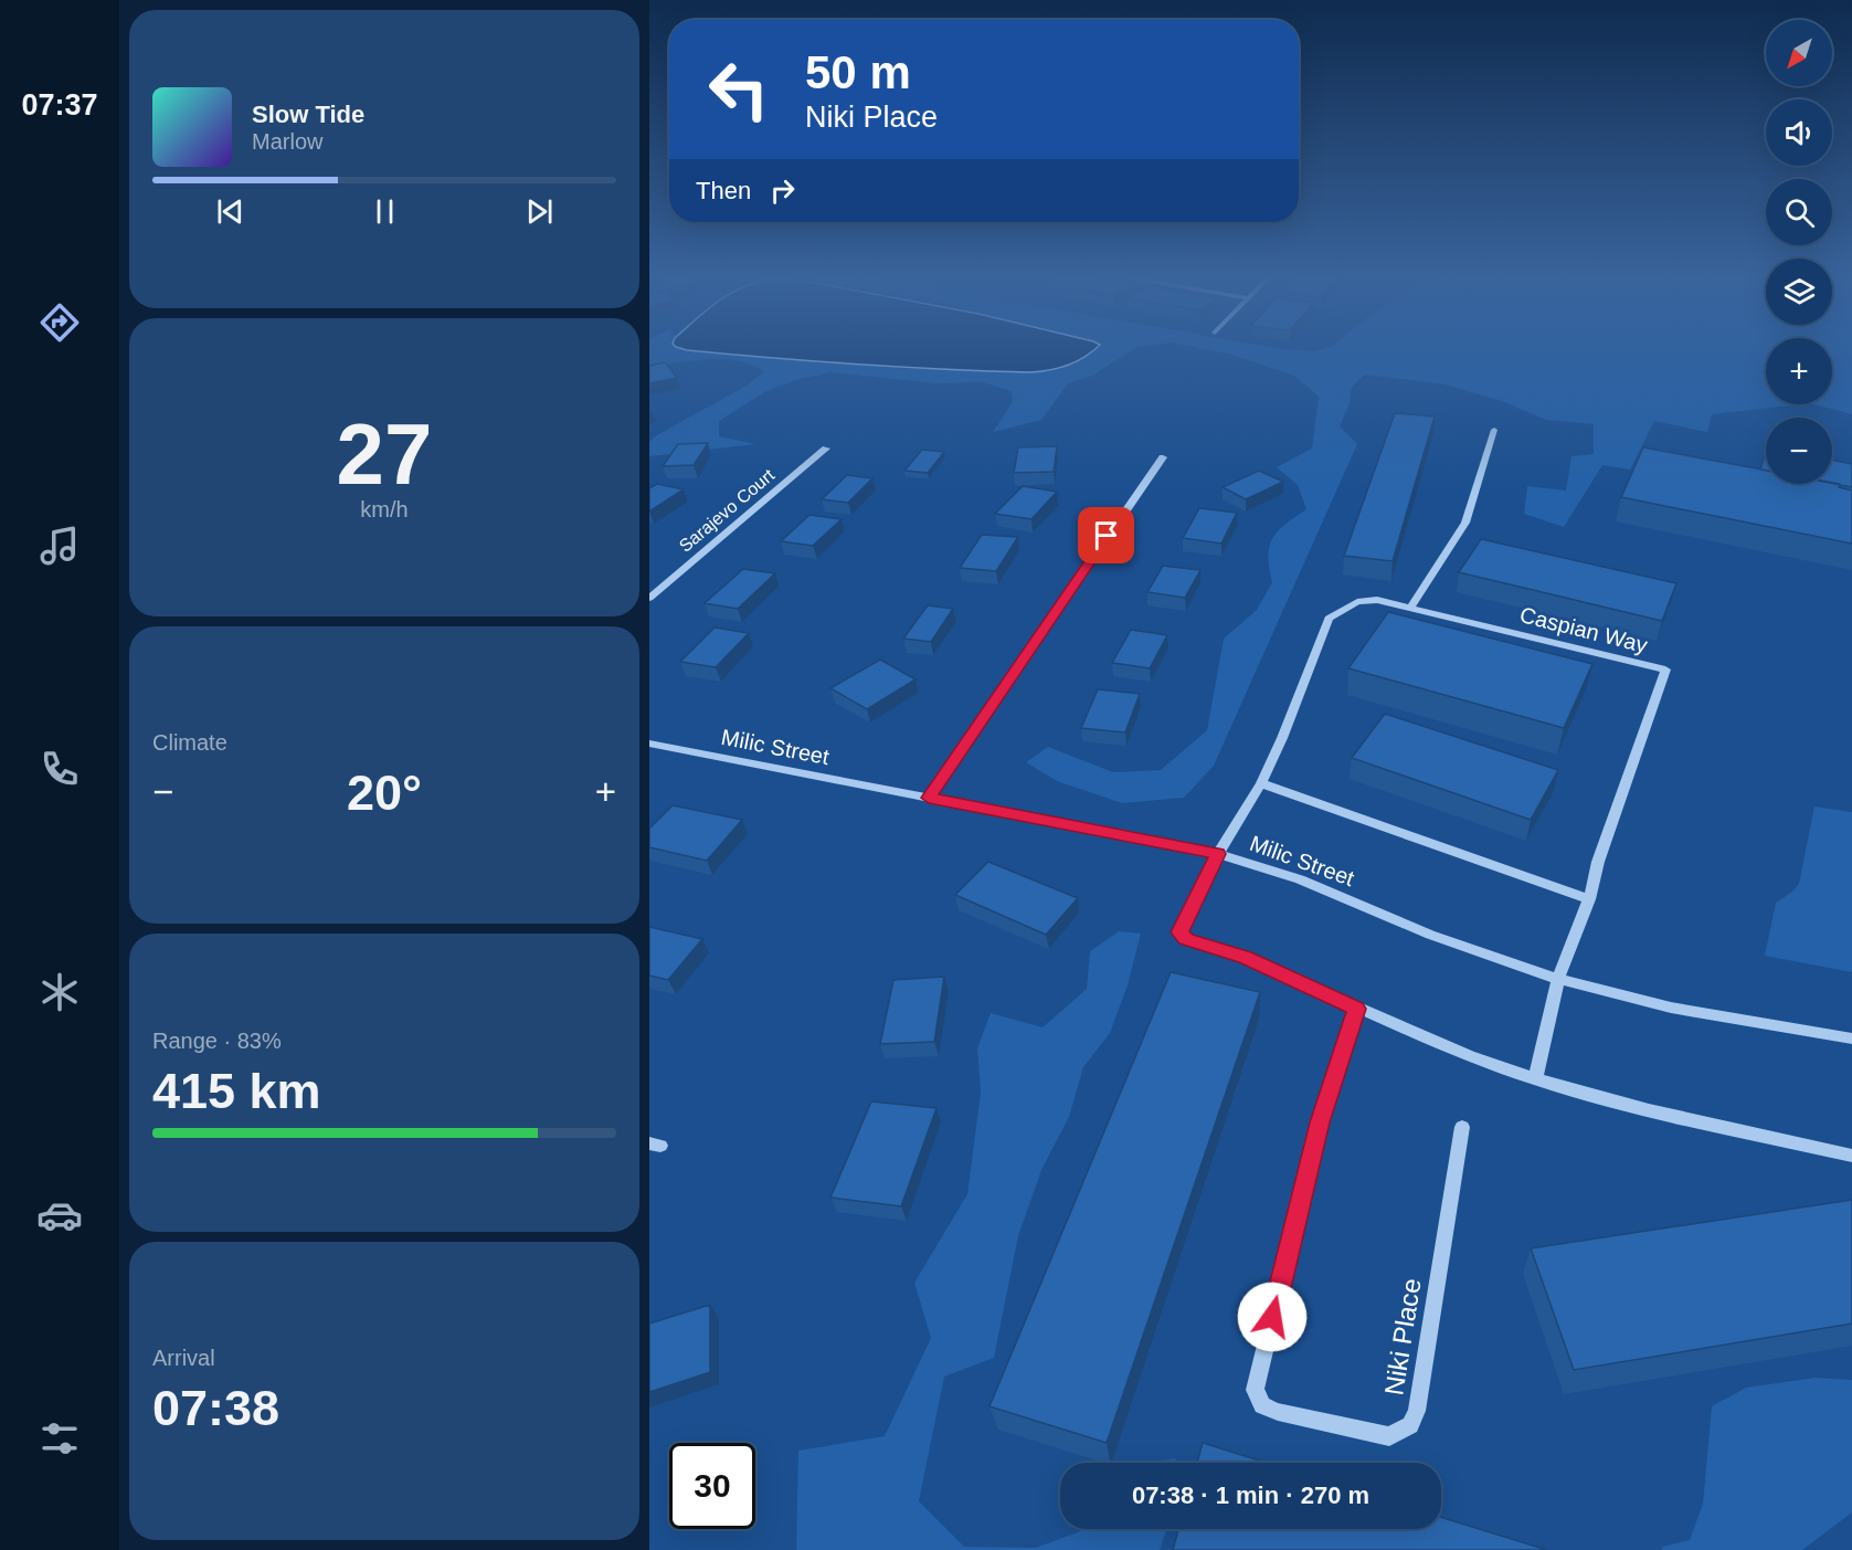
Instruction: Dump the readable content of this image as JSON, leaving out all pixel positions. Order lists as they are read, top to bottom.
{
  "streets": {
    "street": [
      "Sarajevo Court",
      "Caspian Way",
      "Milic Street",
      "Niki Place"
    ]
  },
  "crossings": [
    ["Caspian Way", "Milic Street"]
  ],
  "north": "bottom left",
  "page": {
    "tabs": "07:37",
    "map_buttons": ["+", "−"],
    "turn": ["50 m", "Niki Place"],
    "song": ["Slow Tide", "Marlow"],
    "then": "Then",
    "tile": [
      ["27", "km/h"],
      "Climate",
      ["Range · 83%", "415 km"],
      ["Arrival", "07:38"]
    ],
    "heat": ["−", "20°", "+"],
    "limit": "30",
    "trip": "07:38 · 1 min · 270 m"
  }
}
